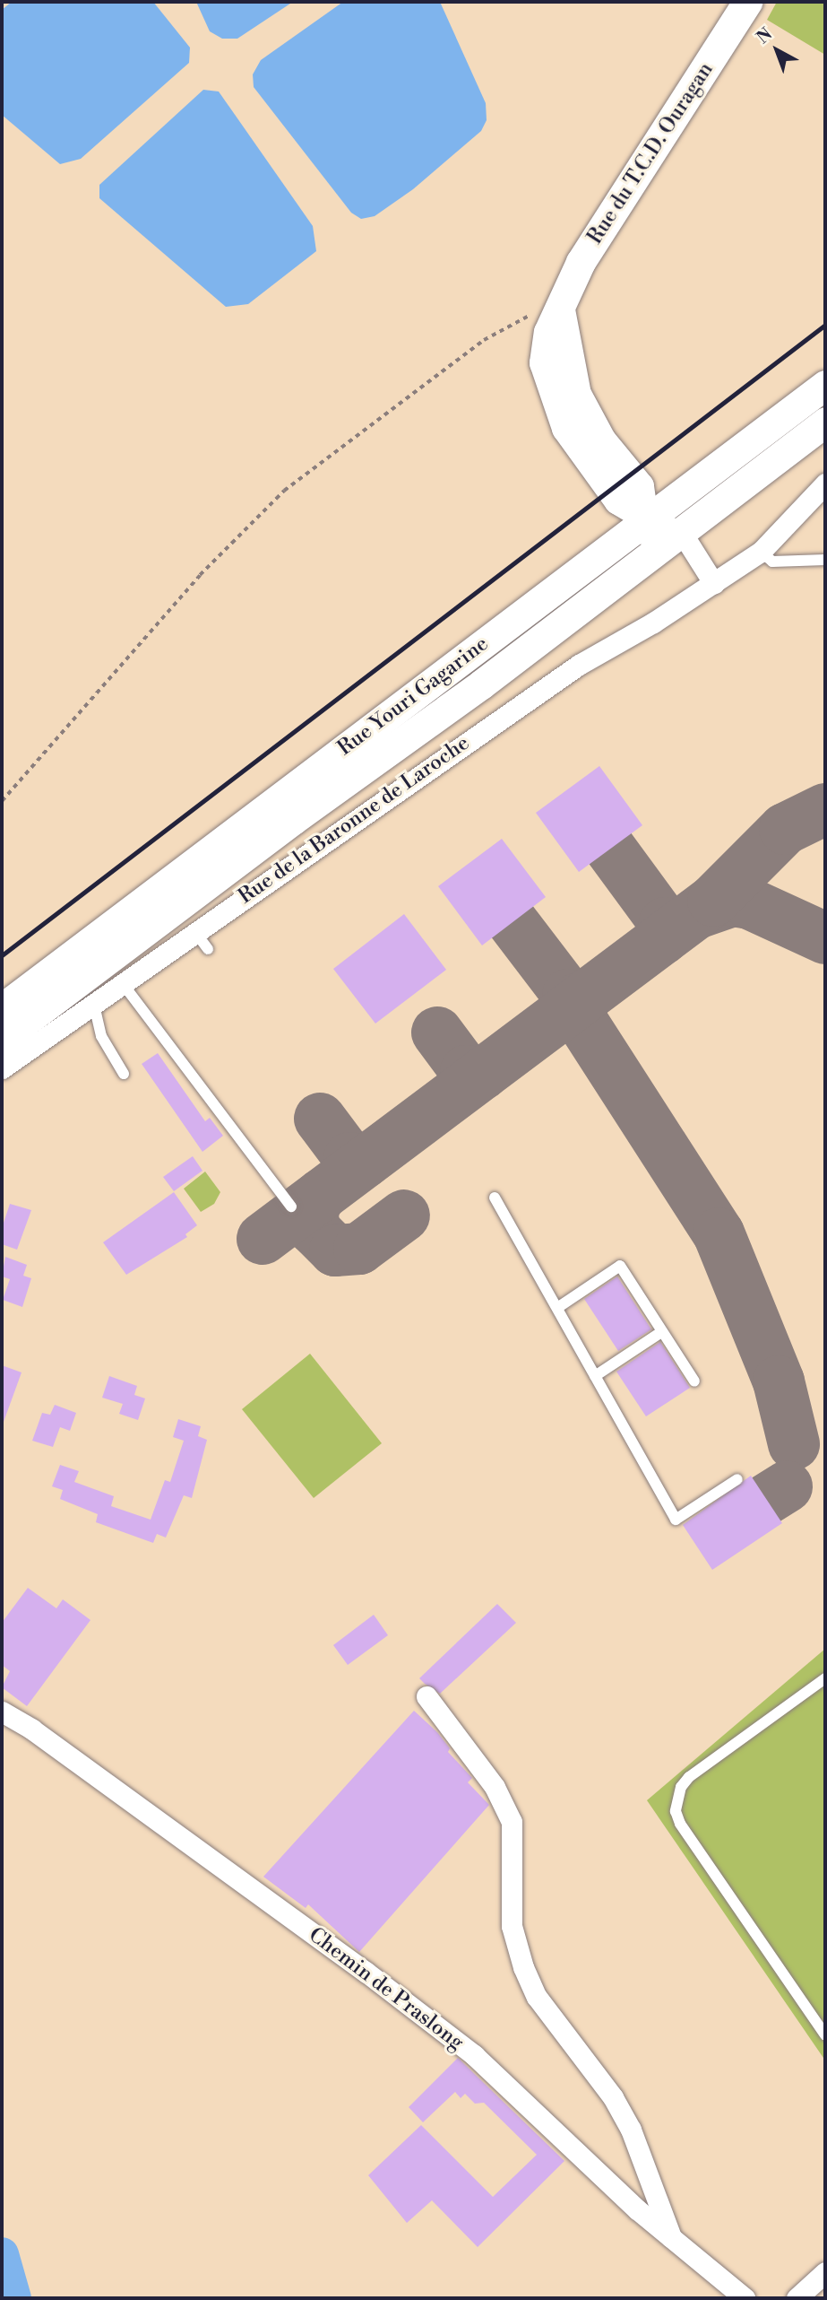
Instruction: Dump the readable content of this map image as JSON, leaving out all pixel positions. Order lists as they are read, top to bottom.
{
  "streets": {
    "main road": ["Rue du T.C.D. Ouragan", "Rue Youri Gagarine"],
    "street": ["Rue de la Baronne de Laroche", "Chemin de Praslong"]
  },
  "crossings": [
    ["Rue du T.C.D. Ouragan", "Rue Youri Gagarine"]
  ],
  "north": "top left"
}
